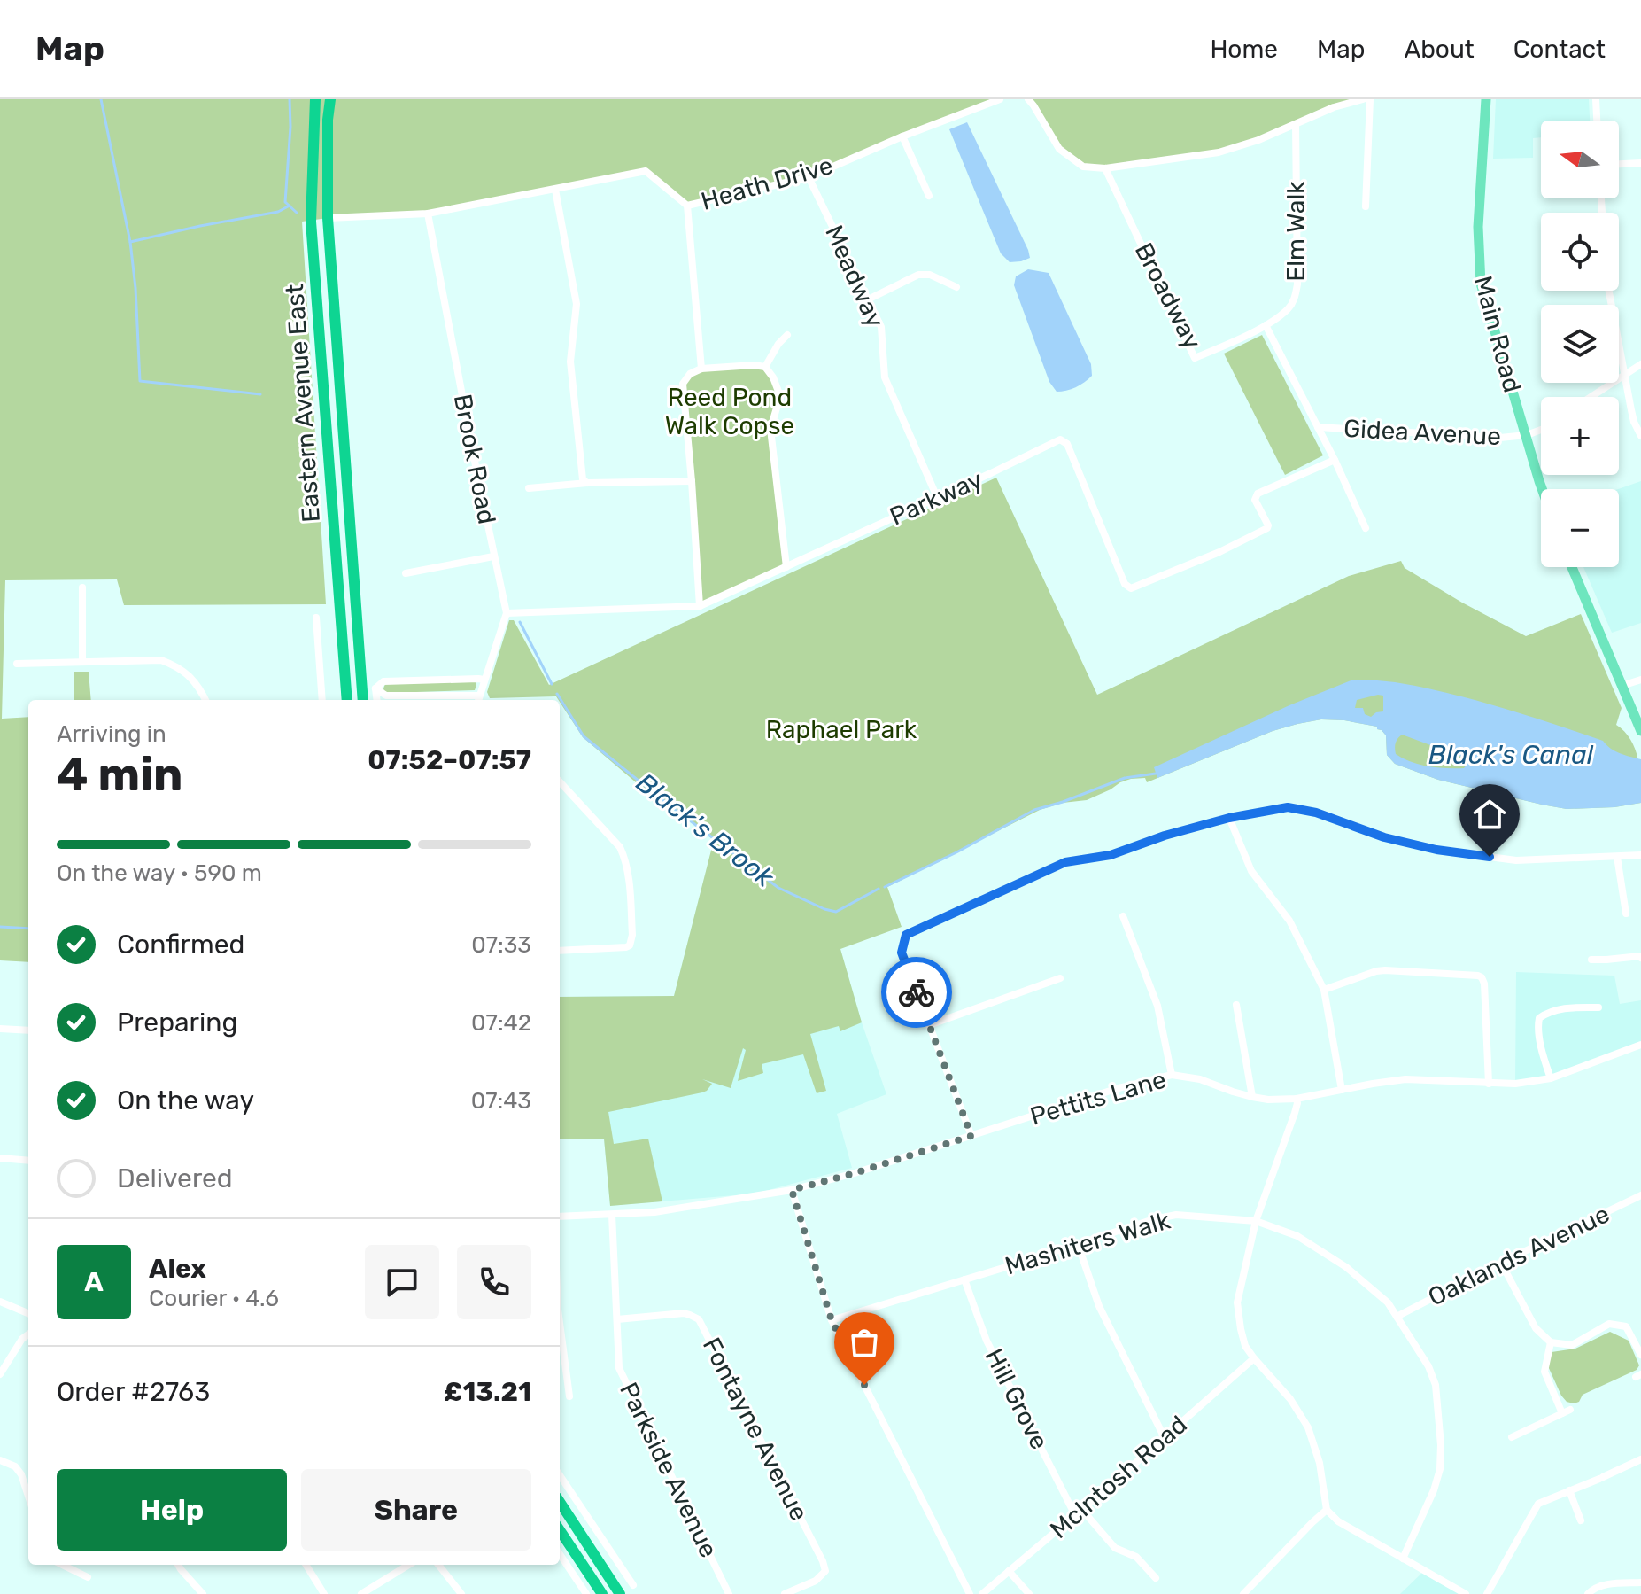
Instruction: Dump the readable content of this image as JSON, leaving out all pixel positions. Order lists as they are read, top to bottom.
{
  "streets": {
    "highway": ["Eastern Avenue East"],
    "main road": ["Main Road"],
    "street": [
      "Heath Drive",
      "Elm Walk",
      "Meadway",
      "Broadway",
      "Gidea Avenue",
      "Brook Road",
      "Parkway",
      "Pettits Lane",
      "Mashiters Walk",
      "Oaklands Avenue",
      "Hill Grove",
      "Fontayne Avenue",
      "Parkside Avenue",
      "McIntosh Road"
    ]
  },
  "crossings": [
    ["Heath Drive", "Meadway"],
    ["Heath Drive", "Eastern Avenue East"],
    ["Heath Drive", "Brook Road"],
    ["Elm Walk", "Broadway"],
    ["Meadway", "Parkway"],
    ["Main Road", "Gidea Avenue"],
    ["Brook Road", "Parkway"],
    ["Pettits Lane", "Parkside Avenue"],
    ["Mashiters Walk", "Oaklands Avenue"],
    ["Mashiters Walk", "Hill Grove"],
    ["Hill Grove", "McIntosh Road"],
    ["Fontayne Avenue", "Parkside Avenue"]
  ],
  "water": ["Black's Canal", "Black's Brook"],
  "parks": ["Reed Pond Walk Copse", "Raphael Park"],
  "north": "left",
  "page": {
    "header": "Map",
    "nav": [
      "Home",
      "Map",
      "About",
      "Contact"
    ],
    "map_buttons": ["+", "−"],
    "heading": ["4 min", "Arriving in", "07:52–07:57"],
    "panel": [
      "Alex",
      "Courier · 4.6",
      "Order #2763",
      "£13.21"
    ],
    "bar": "On the way · 590 m",
    "list": [
      ["Confirmed", "07:33"],
      ["Preparing", "07:42"],
      ["On the way", "07:43"],
      "Delivered"
    ],
    "round": "A",
    "buttons": ["Help", "Share"]
  }
}
